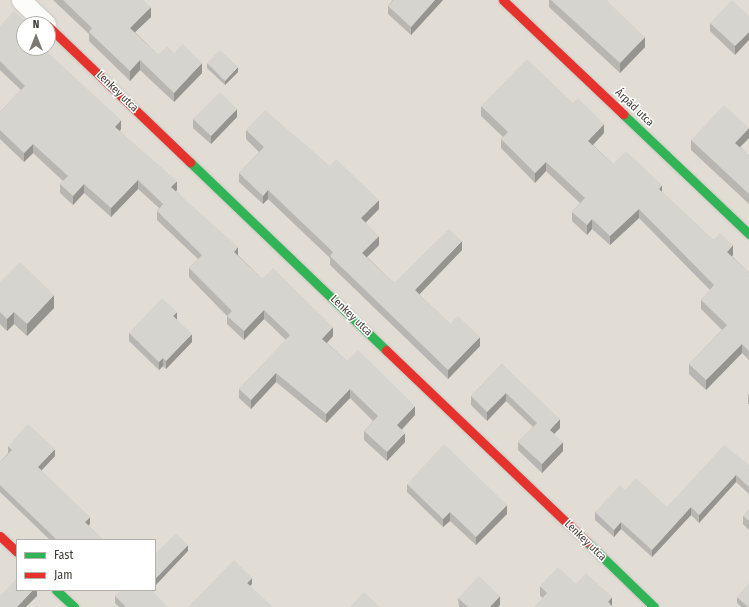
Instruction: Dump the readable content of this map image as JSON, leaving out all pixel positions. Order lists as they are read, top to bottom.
{
  "streets": {
    "street": ["Lenkey utca", "Árpád utca"]
  },
  "legend": ["Fast", "Jam"],
  "north": "top"
}
